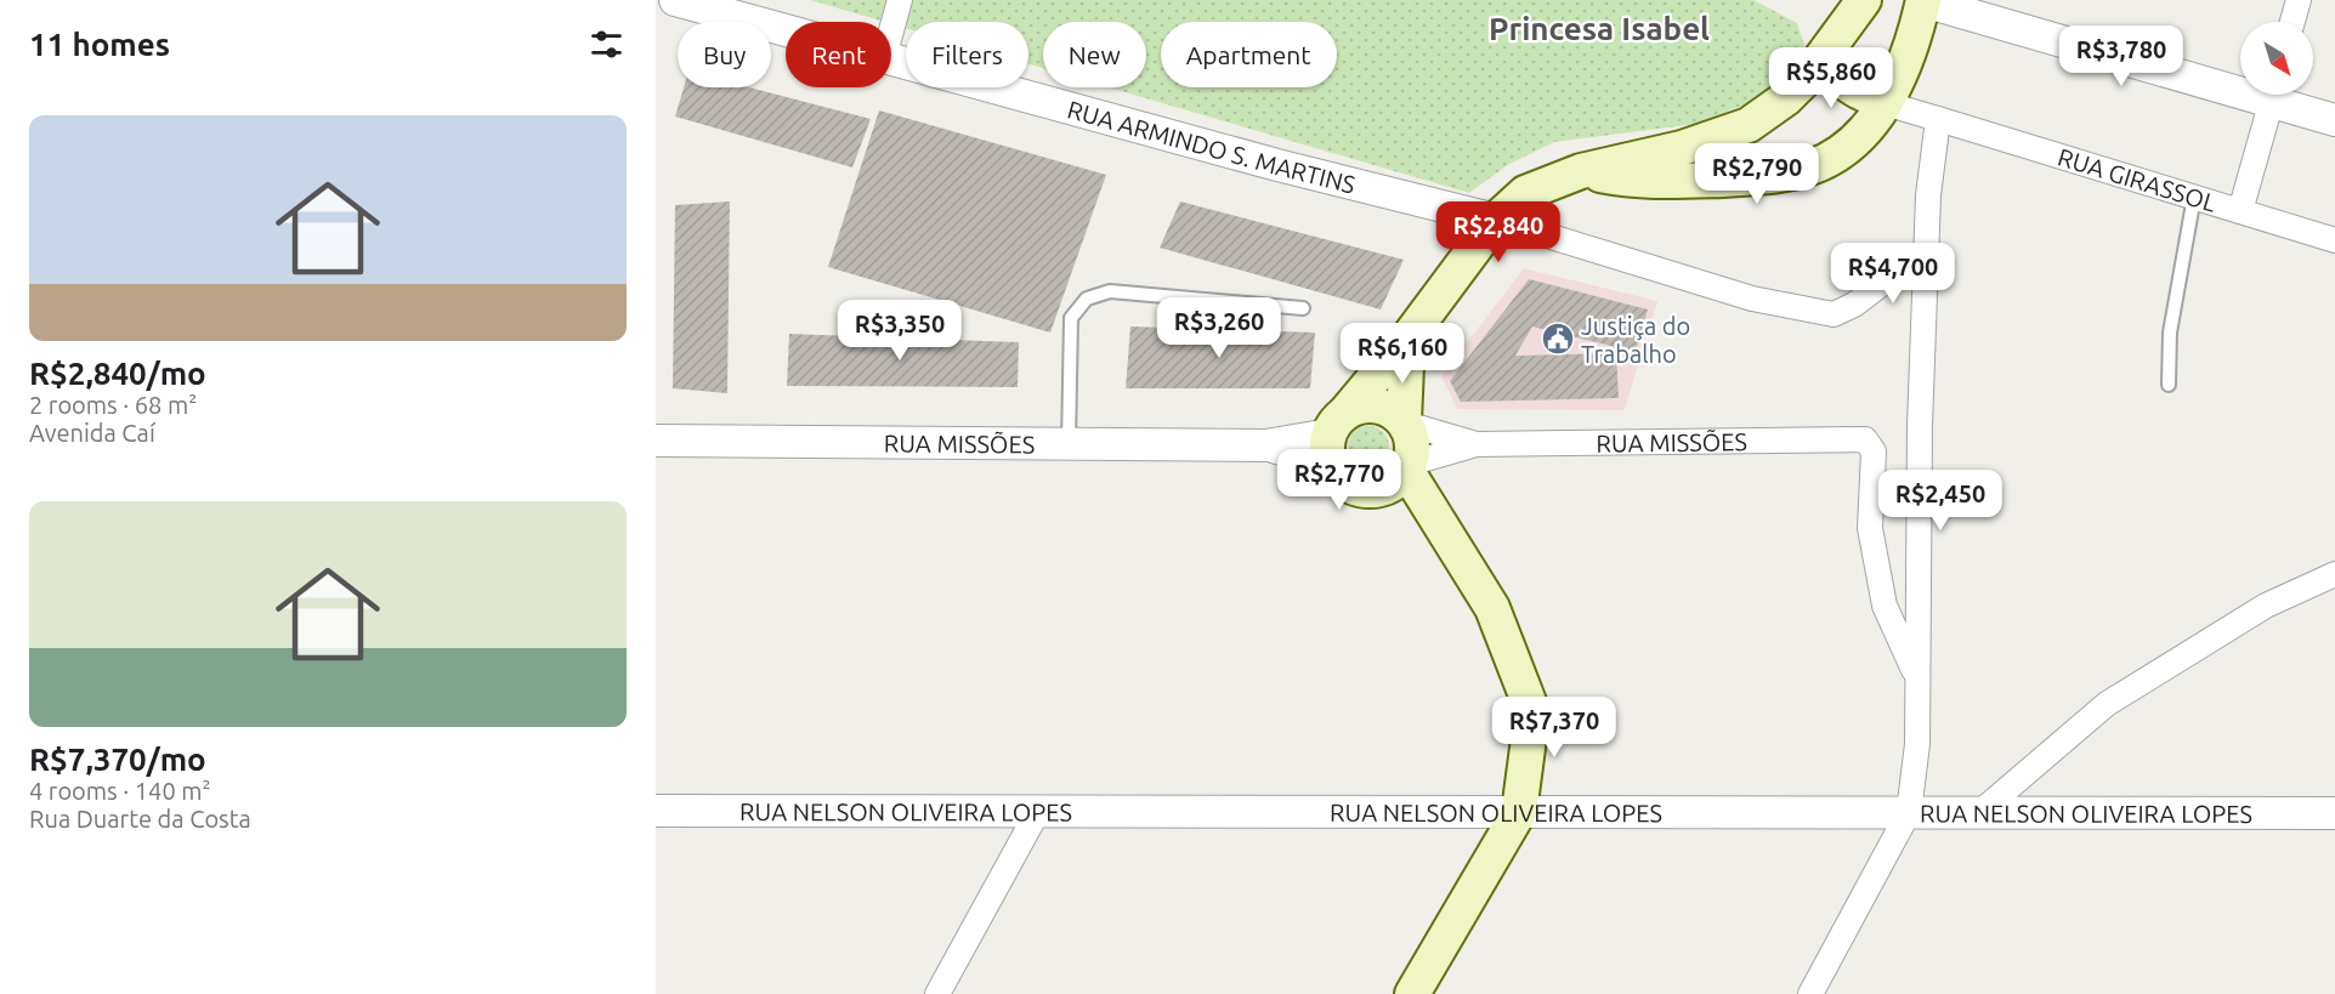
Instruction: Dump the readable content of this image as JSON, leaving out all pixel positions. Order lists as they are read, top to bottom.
{
  "streets": {
    "street": [
      "RUA ARMINDO S. MARTINS",
      "RUA GIRASSOL",
      "RUA MISSÕES",
      "RUA NELSON OLIVEIRA LOPES"
    ]
  },
  "districts": ["Princesa Isabel"],
  "places": {
    "public building": ["Justiça do Trabalho"]
  },
  "north": "bottom right",
  "page": {
    "heading": "11 homes",
    "chip": [
      "Buy",
      "Rent",
      "Filters",
      "New",
      "Apartment"
    ],
    "price": [
      "R$3,780",
      "R$5,860",
      "R$2,790",
      "R$2,840",
      "R$4,700",
      "R$3,260",
      "R$3,350",
      "R$6,160",
      "R$2,770",
      "R$2,450",
      "R$7,370"
    ],
    "list": [
      {
        "name": "R$2,840/mo",
        "note": "2 rooms · 68 m² · Avenida Caí"
      },
      {
        "name": "R$7,370/mo",
        "note": "4 rooms · 140 m² · Rua Duarte da Costa"
      }
    ]
  }
}
